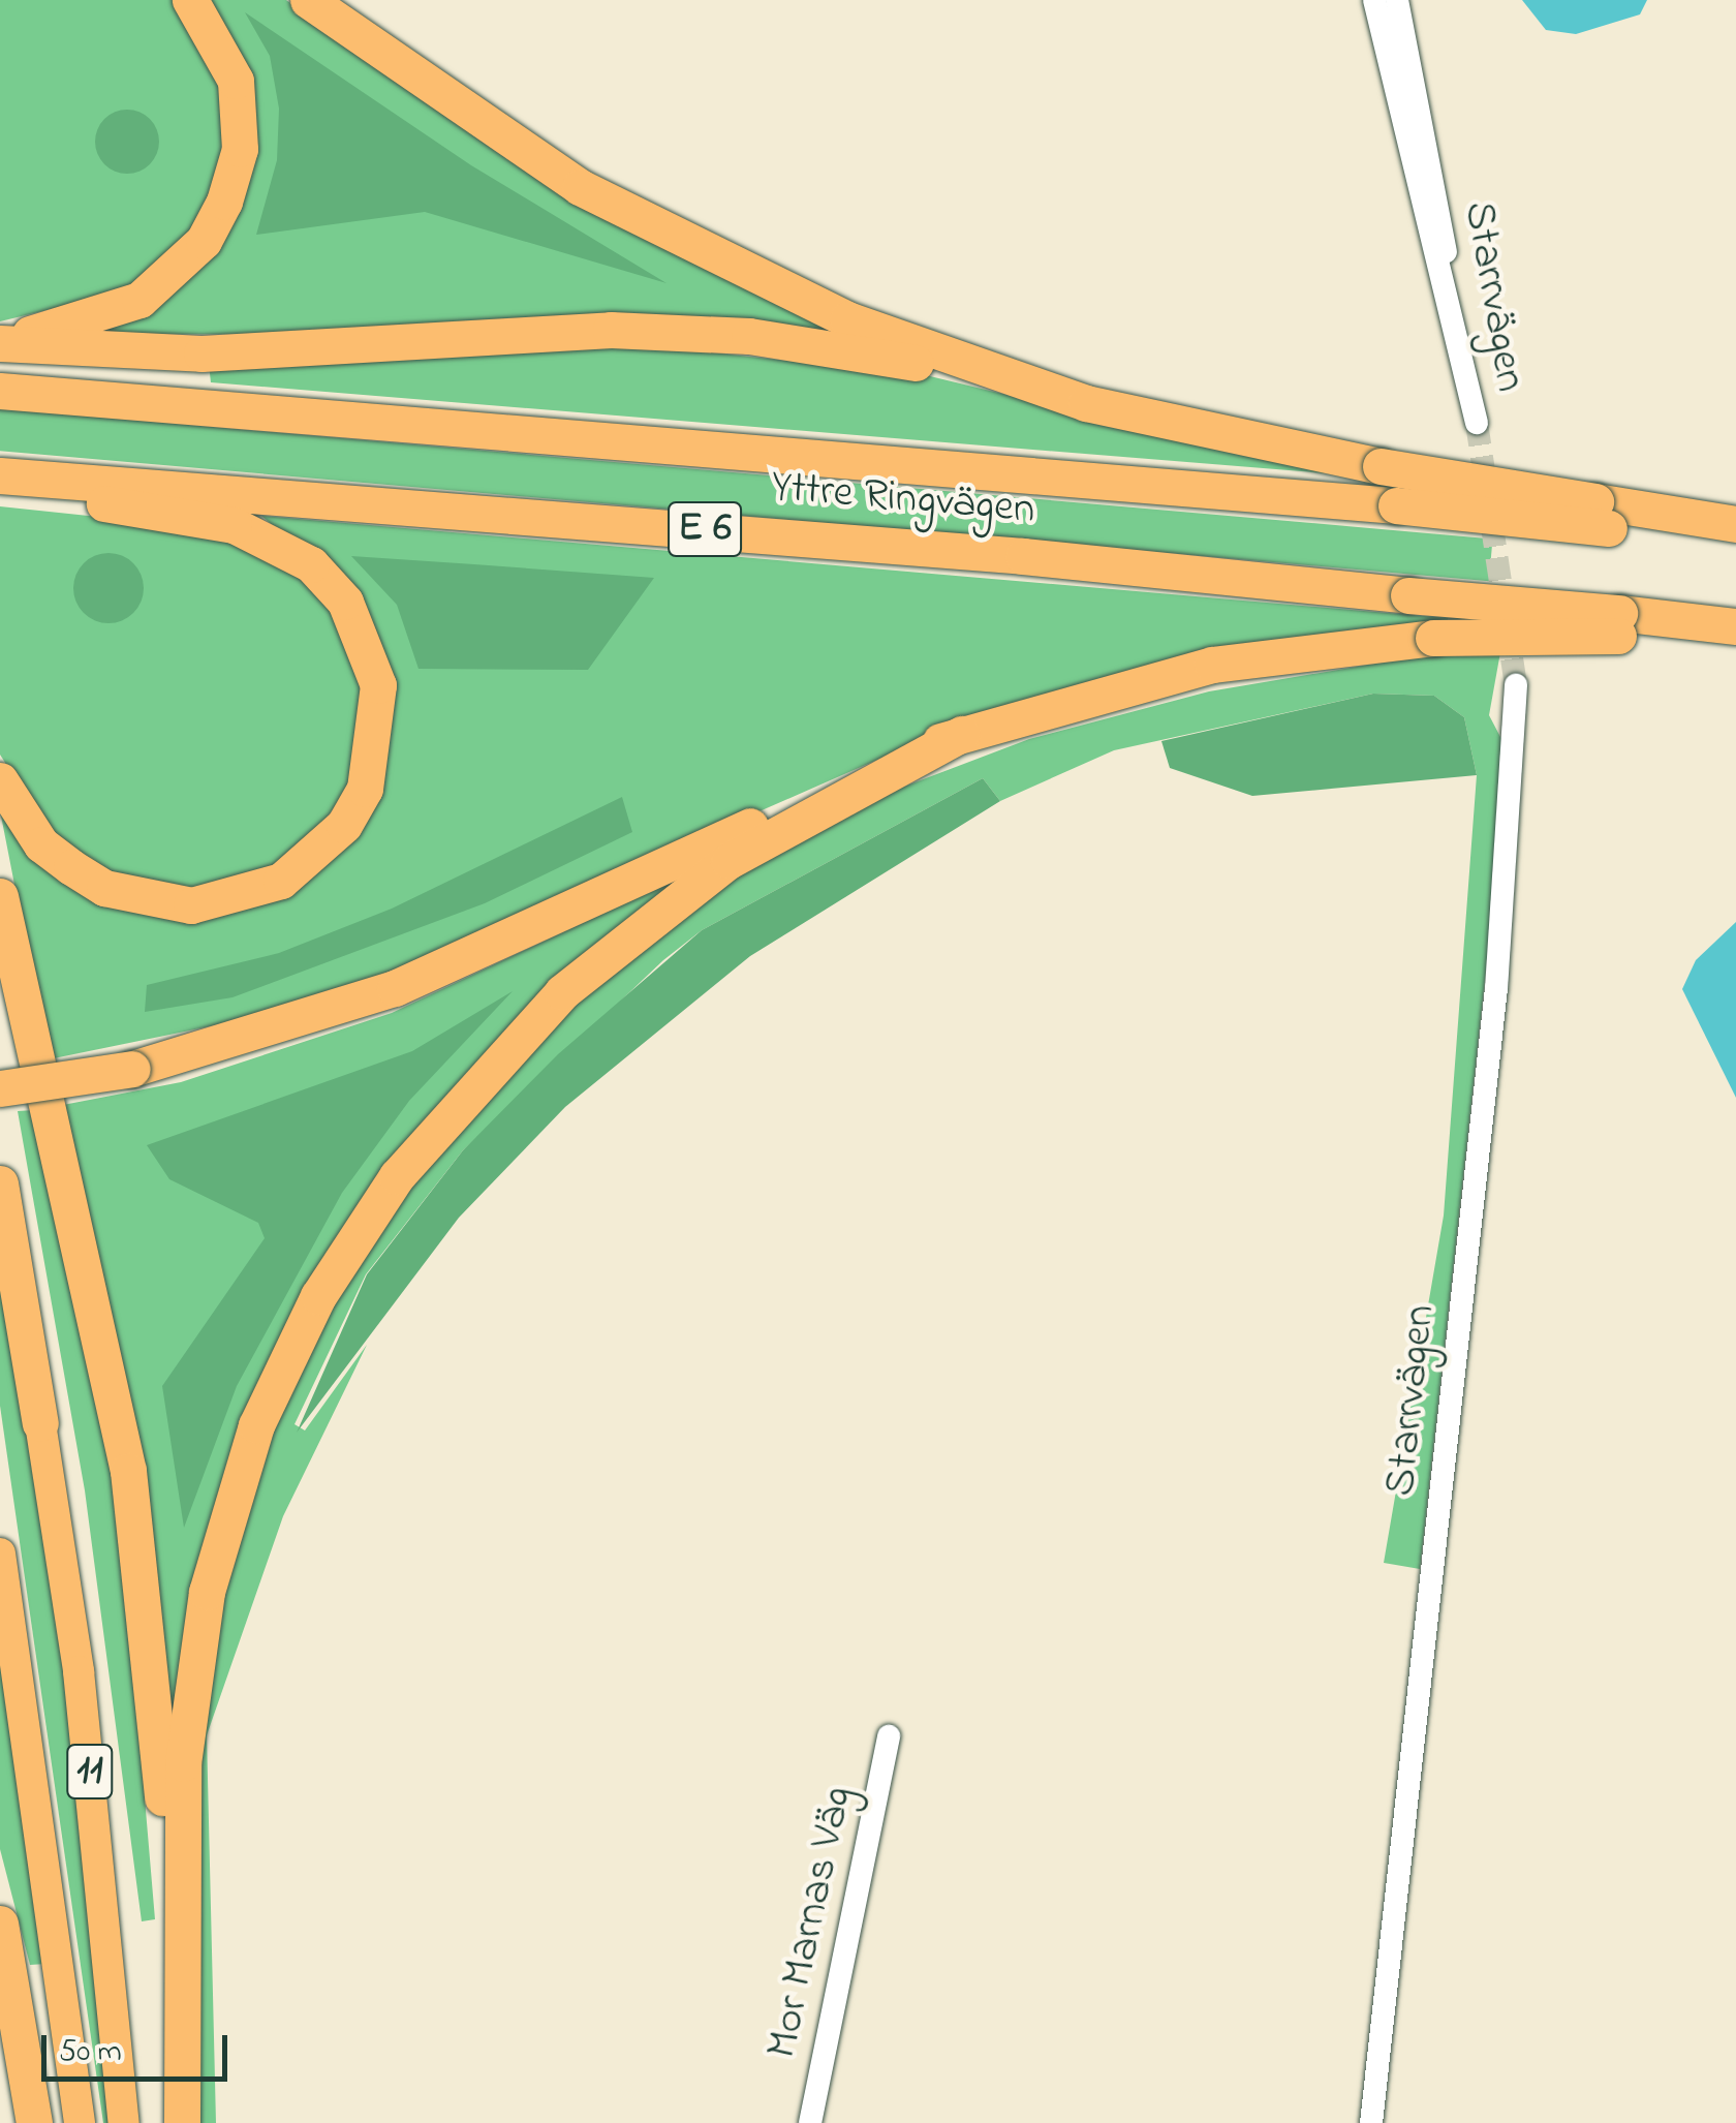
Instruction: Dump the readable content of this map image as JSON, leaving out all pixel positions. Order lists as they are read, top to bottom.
{
  "streets": {
    "highway": ["Yttre Ringvägen", "E 6", "11"],
    "street": ["Starrvägen", "Mor Marnas Väg"]
  },
  "scale_bar": "50 m"
}
